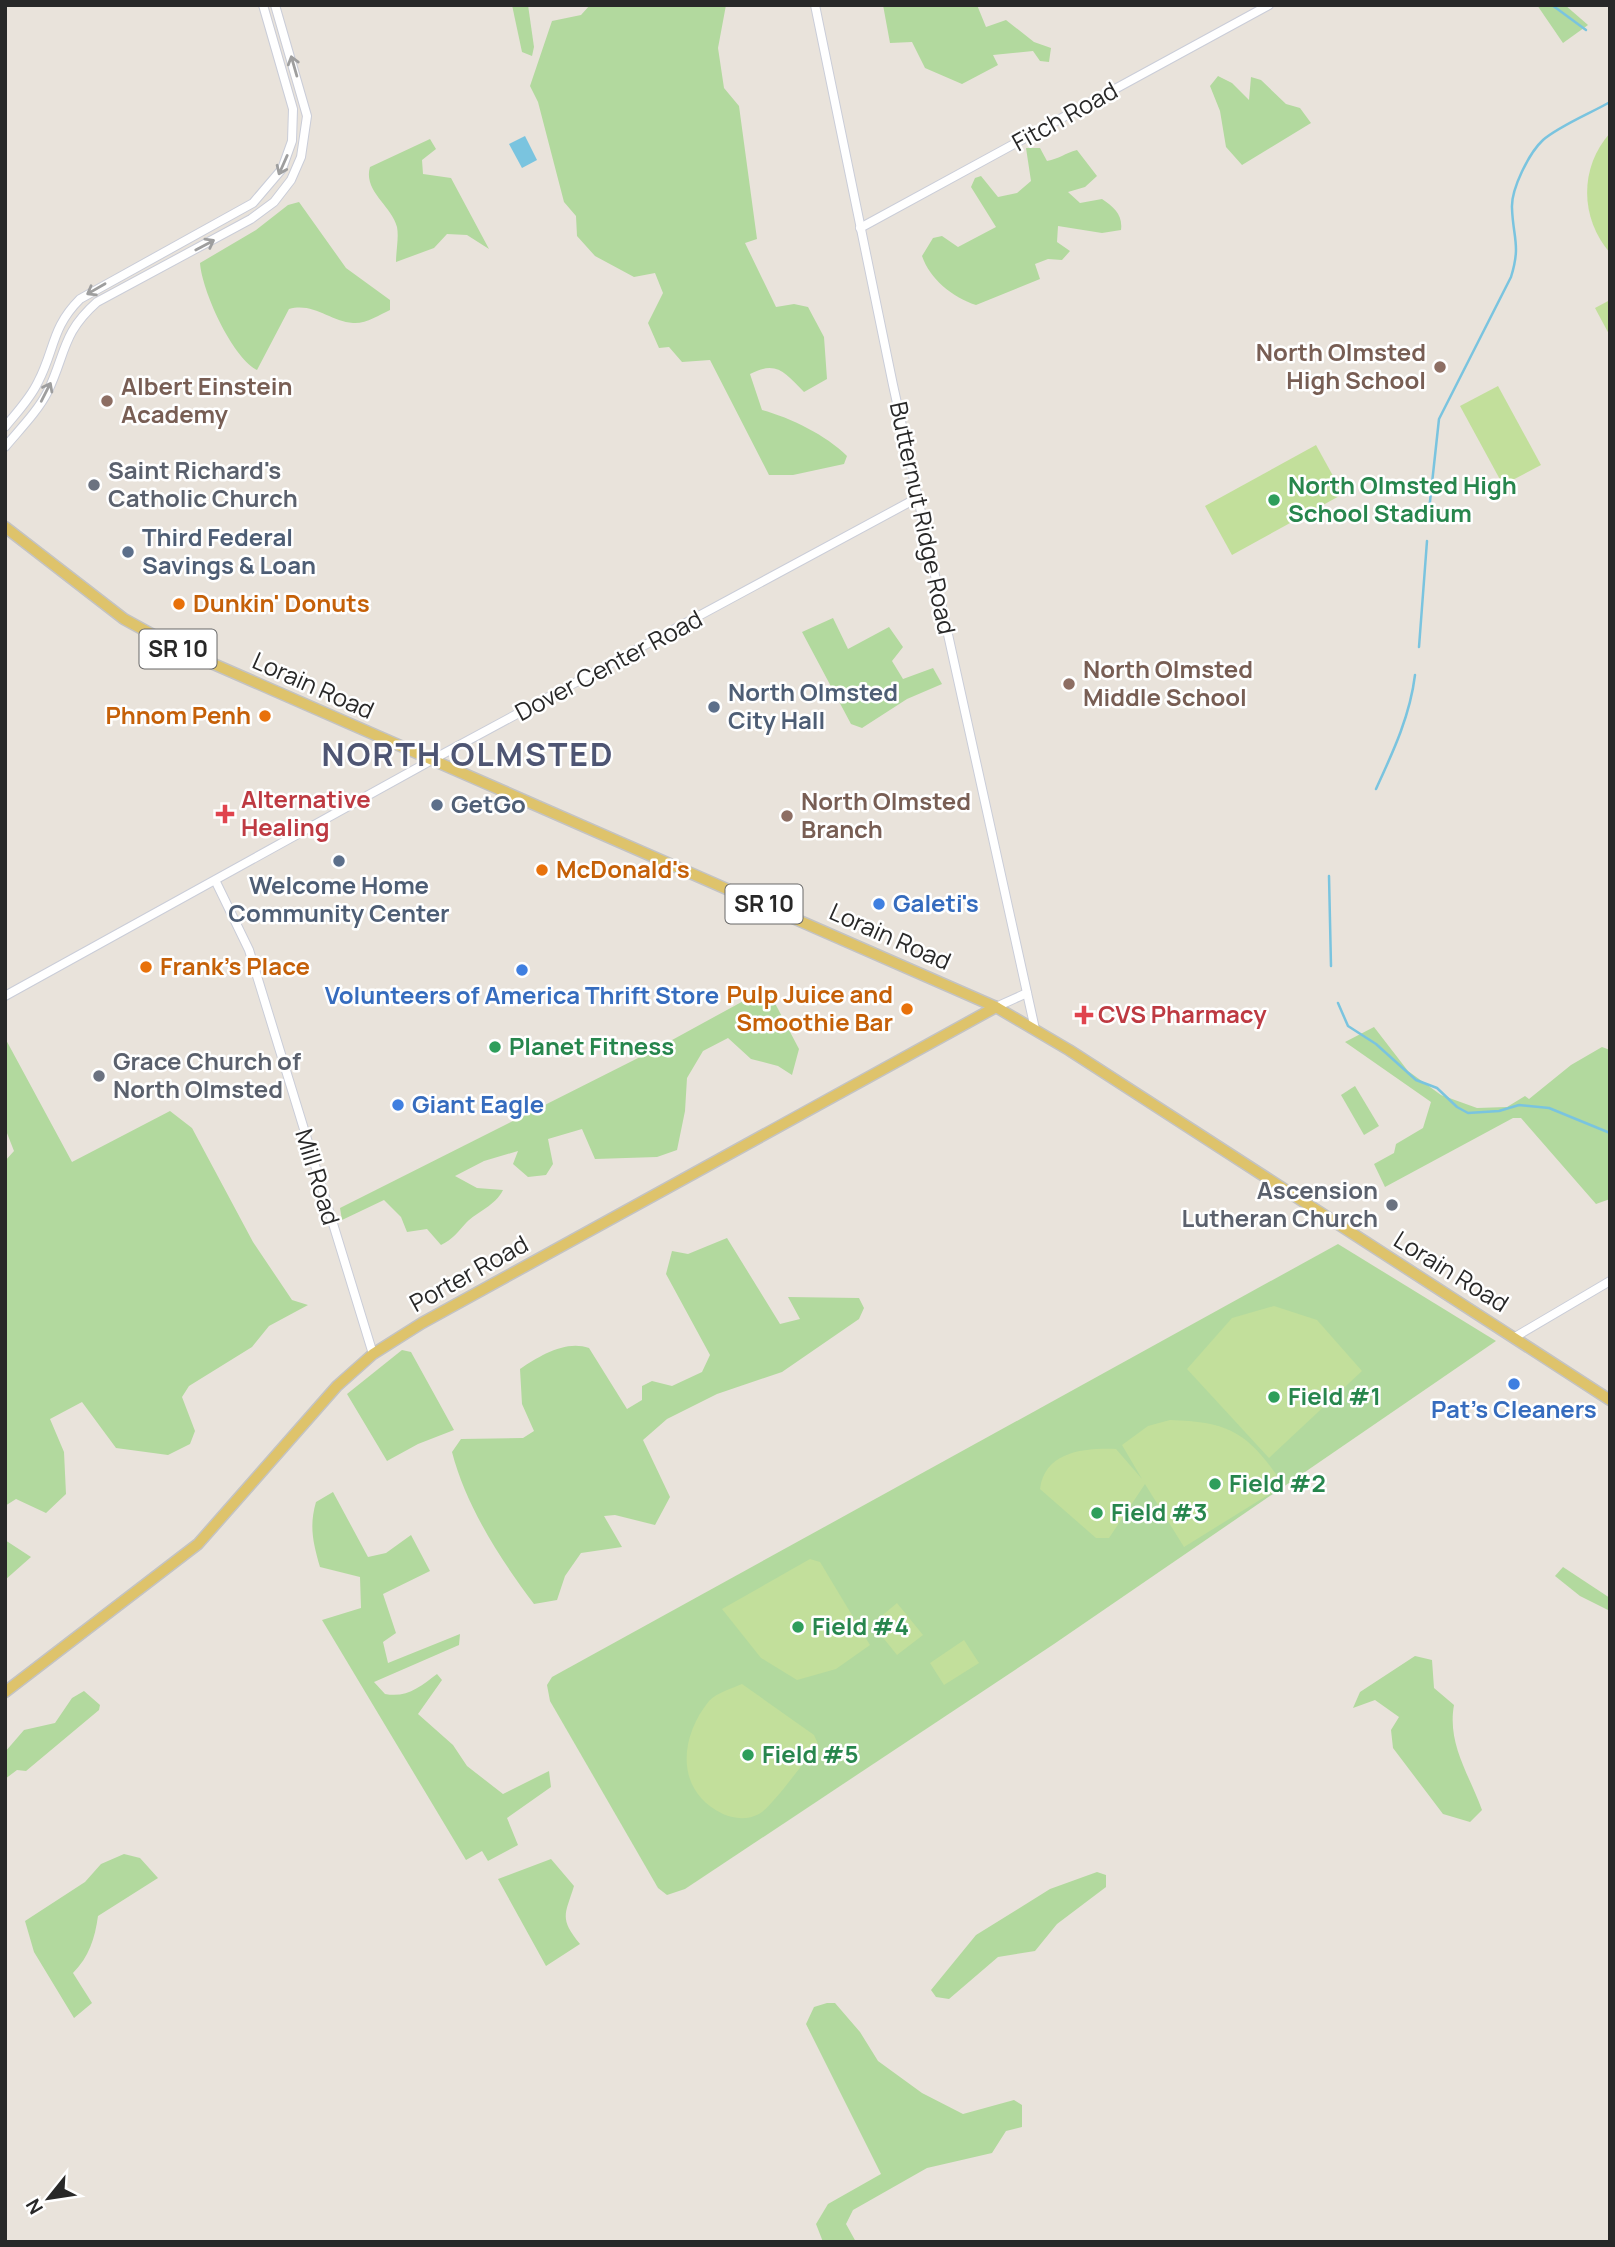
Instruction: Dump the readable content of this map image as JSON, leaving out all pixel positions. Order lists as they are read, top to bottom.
{
  "streets": {
    "main road": ["SR 10", "Lorain Road", "Porter Road"],
    "street": [
      "Fitch Road",
      "Butternut Ridge Road",
      "Dover Center Road",
      "Mill Road"
    ]
  },
  "crossings": [
    ["Fitch Road", "Butternut Ridge Road"],
    ["Butternut Ridge Road", "Dover Center Road"],
    ["Butternut Ridge Road", "Lorain Road"],
    ["Butternut Ridge Road", "Porter Road"],
    ["Dover Center Road", "Lorain Road"],
    ["Dover Center Road", "Mill Road"],
    ["Lorain Road", "Porter Road"],
    ["Mill Road", "Porter Road"]
  ],
  "districts": ["NORTH OLMSTED"],
  "places": {
    "other": [
      "North Olmsted High School",
      "Albert Einstein Academy",
      "Saint Richard's Catholic Church",
      "North Olmsted High School Stadium",
      "Third Federal Savings & Loan",
      "Dunkin' Donuts",
      "North Olmsted Middle School",
      "North Olmsted City Hall",
      "Phnom Penh",
      "GetGo",
      "North Olmsted Branch",
      "Welcome Home Community Center",
      "McDonald's",
      "Galeti's",
      "Frank's Place",
      "Volunteers of America Thrift Store",
      "Pulp Juice and Smoothie Bar",
      "Planet Fitness",
      "Grace Church of North Olmsted",
      "Giant Eagle",
      "Ascension Lutheran Church",
      "Pat's Cleaners",
      "Field #1",
      "Field #2",
      "Field #3",
      "Field #4",
      "Field #5"
    ],
    "health": ["Alternative Healing", "CVS Pharmacy"]
  },
  "north": "bottom left"
}
